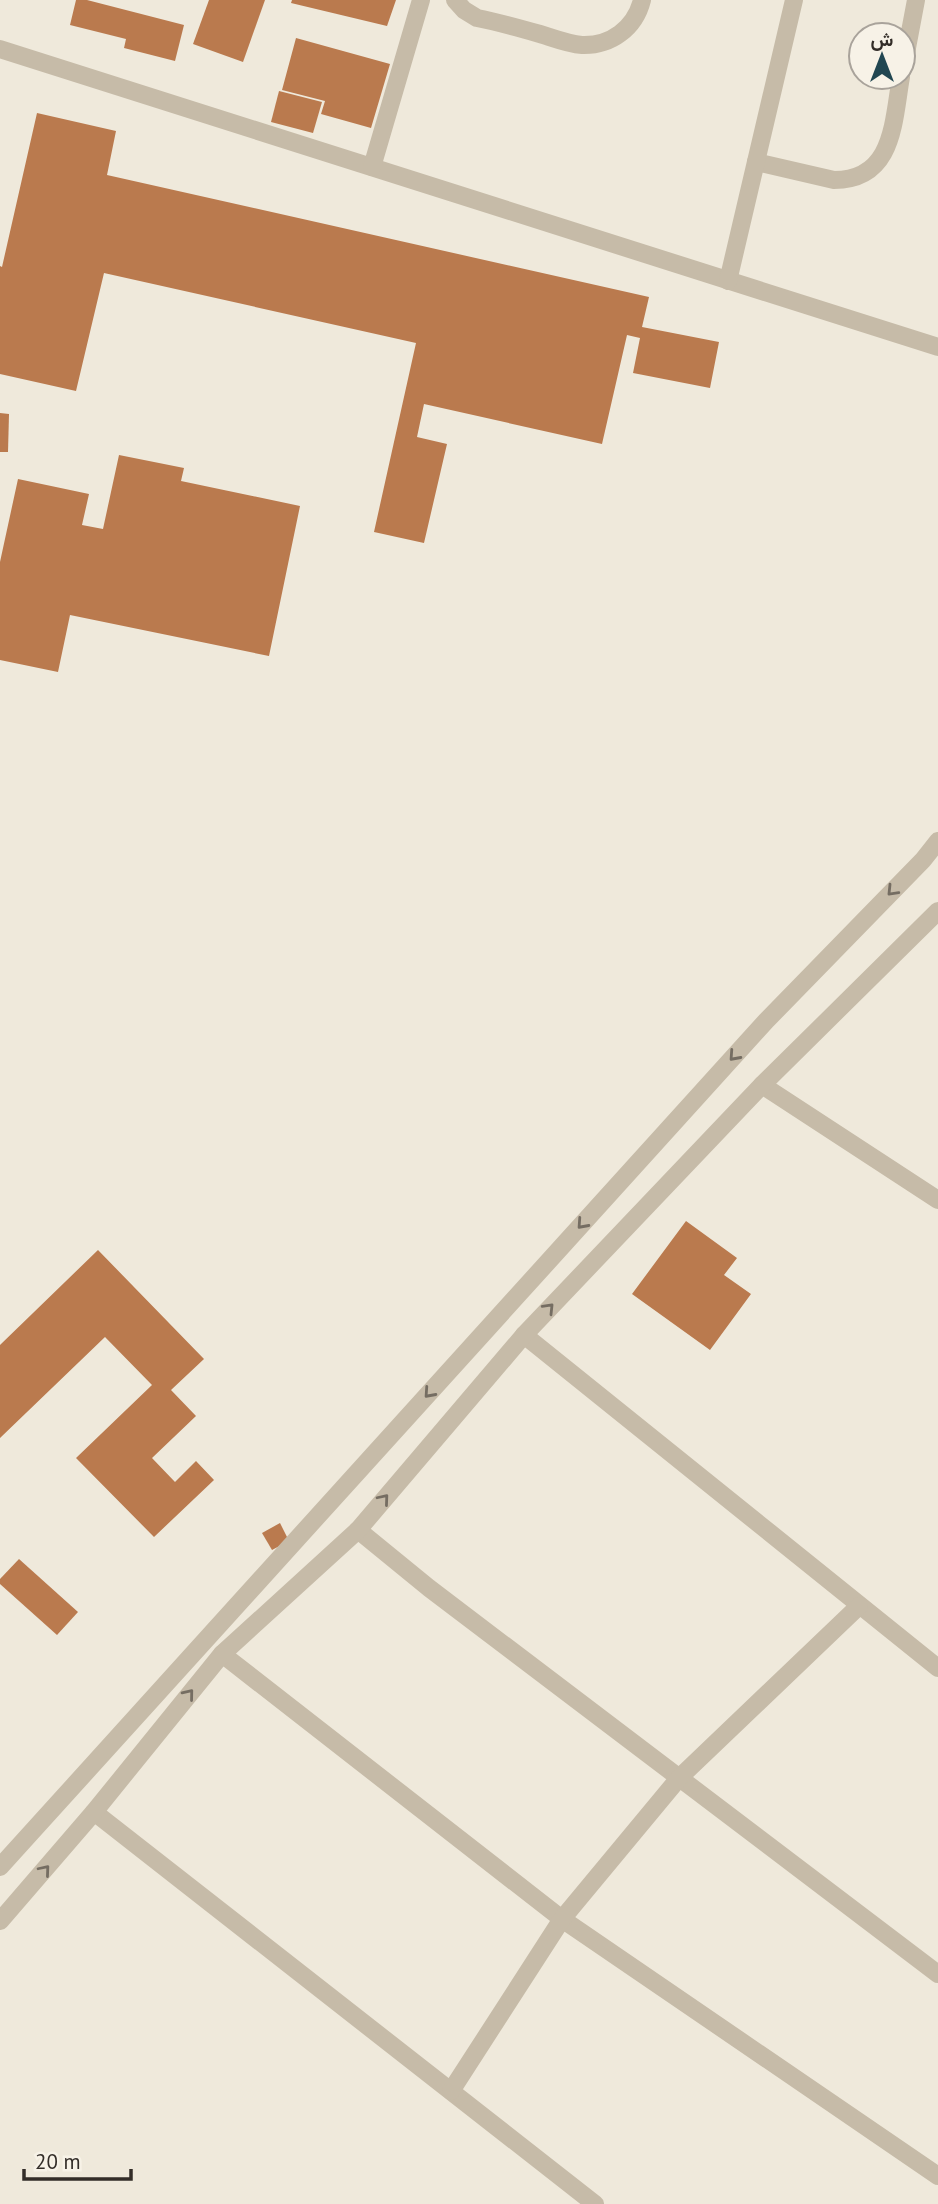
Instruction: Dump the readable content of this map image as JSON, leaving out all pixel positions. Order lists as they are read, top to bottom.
{
  "scale_bar": "20 m",
  "north": "top"
}
